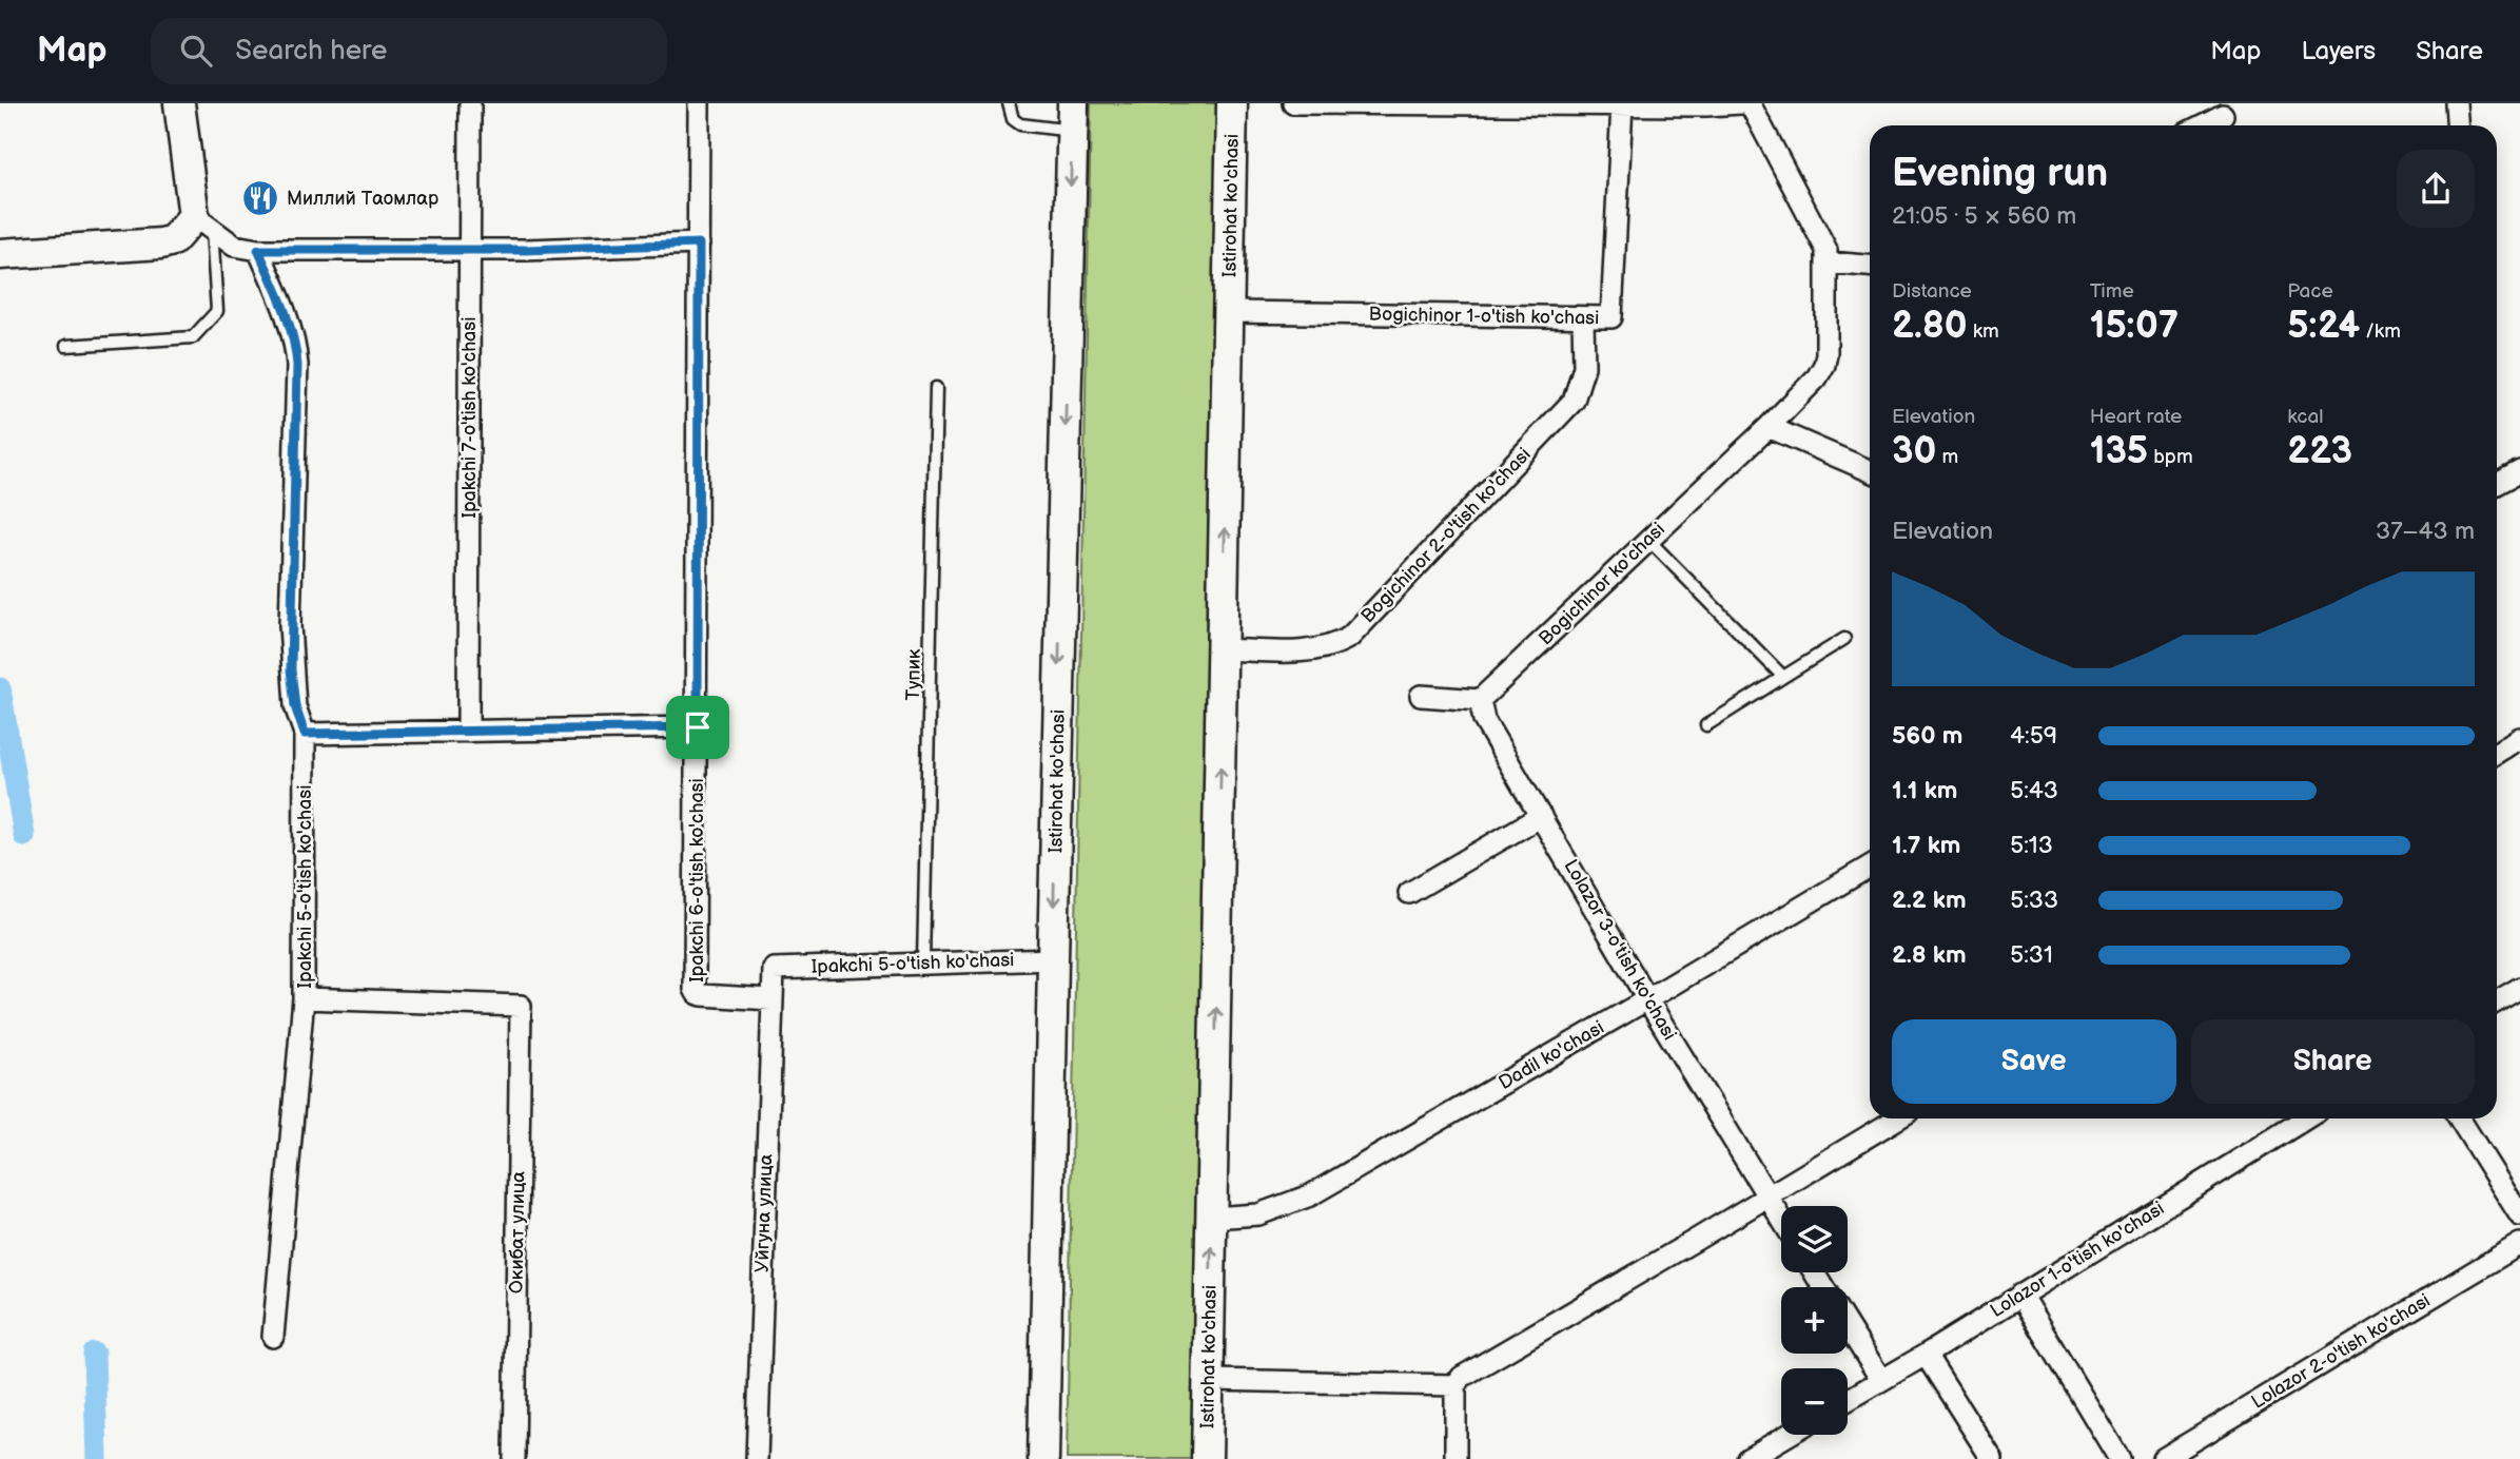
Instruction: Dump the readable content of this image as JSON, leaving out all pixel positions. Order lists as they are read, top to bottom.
{
  "streets": {
    "main road": ["Istirohat ko'chasi"],
    "street": [
      "Bogichinor 1-o'tish ko'chasi",
      "Ipakchi 7-o'tish ko'chasi",
      "Bogichinor 2-o'tish ko'chasi",
      "Bogichinor ko'chasi",
      "Ipakchi 6-o'tish ko'chasi",
      "Ipakchi 5-o'tish ko'chasi",
      "Lolazor 3-o'tish ko'chasi",
      "Dadil ko'chasi",
      "Уйгуна улица",
      "Окибат улица",
      "Lolazor 1-o'tish ko'chasi",
      "Lolazor 2-o'tish ko'chasi"
    ],
    "lane": ["Тупик"]
  },
  "crossings": [
    ["Istirohat ko'chasi", "Bogichinor 1-o'tish ko'chasi"],
    ["Istirohat ko'chasi", "Bogichinor 2-o'tish ko'chasi"],
    ["Istirohat ko'chasi", "Ipakchi 5-o'tish ko'chasi"],
    ["Istirohat ko'chasi", "Dadil ko'chasi"],
    ["Bogichinor 1-o'tish ko'chasi", "Bogichinor 2-o'tish ko'chasi"],
    ["Bogichinor ko'chasi", "Lolazor 3-o'tish ko'chasi"],
    ["Тупик", "Ipakchi 5-o'tish ko'chasi"],
    ["Ipakchi 6-o'tish ko'chasi", "Уйгуна улица"],
    ["Ipakchi 5-o'tish ko'chasi", "Уйгуна улица"],
    ["Ipakchi 5-o'tish ko'chasi", "Окибат улица"],
    ["Lolazor 3-o'tish ko'chasi", "Dadil ko'chasi"]
  ],
  "places": {
    "restaurant": ["Миллий Таомлар"]
  },
  "page": {
    "header": "Map",
    "search": "Search here",
    "nav": ["Map", "Layers", "Share"],
    "heading": ["Evening run", "21:05 · 5 × 560 m"],
    "stats": [
      ["Distance", "2.80 km"],
      ["Time", "15:07"],
      ["Pace", "5:24 /km"],
      ["Elevation", "30 m"],
      ["Heart rate", "135 bpm"],
      ["kcal", "223"]
    ],
    "chart": ["Elevation", "37–43 m"],
    "list": [
      {
        "name": "560 m",
        "note": "4:59"
      },
      {
        "name": "1.1 km",
        "note": "5:43"
      },
      {
        "name": "1.7 km",
        "note": "5:13"
      },
      {
        "name": "2.2 km",
        "note": "5:33"
      },
      {
        "name": "2.8 km",
        "note": "5:31"
      }
    ],
    "buttons": ["Save", "Share"],
    "map_buttons": ["+", "−"]
  }
}
